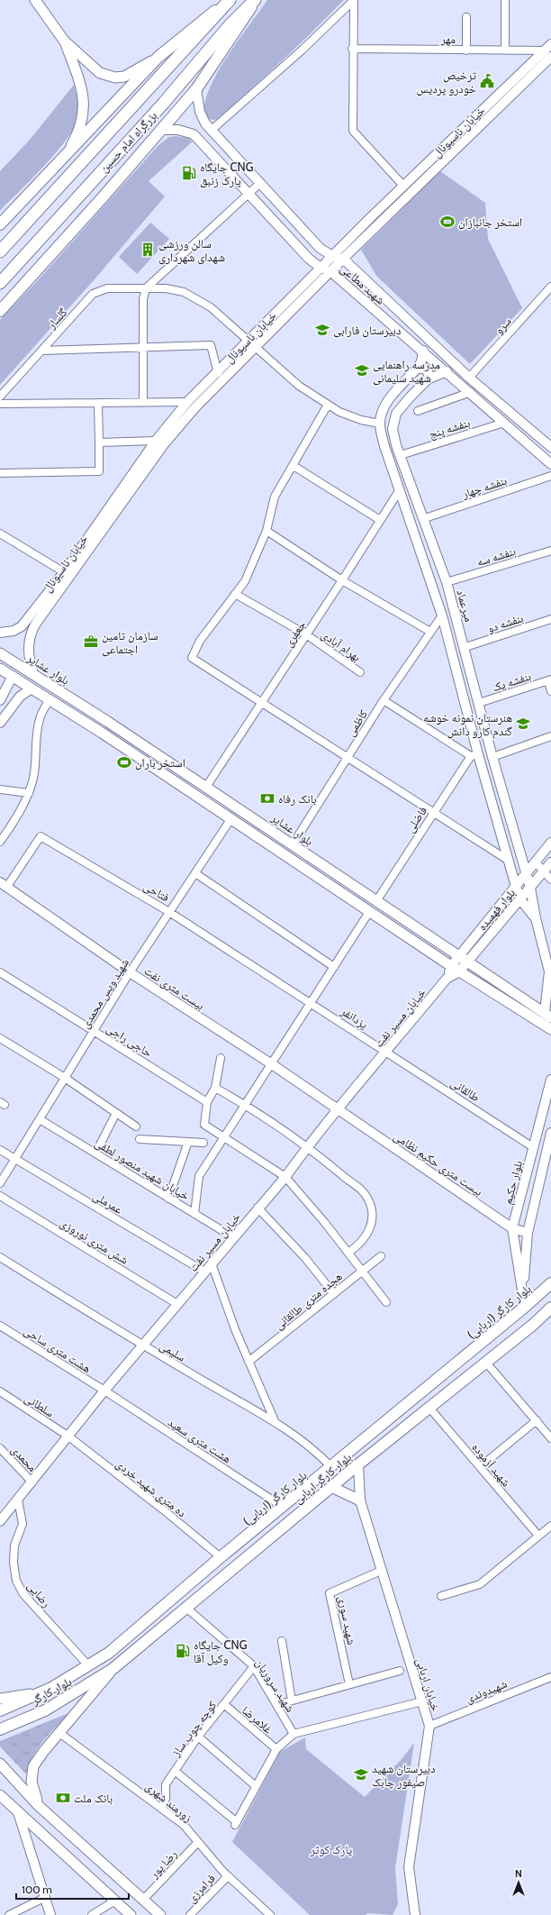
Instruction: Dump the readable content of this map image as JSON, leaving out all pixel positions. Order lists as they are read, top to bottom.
{
  "streets": {
    "highway": ["بزرگراه امام حسین"],
    "main road": [
      "بلوار عشایر",
      "بلوار کارگر (اربابی)",
      "بلوار کارگر اربابی",
      "بلوار کارگر"
    ],
    "street": [
      "مهر",
      "خیابان ناسیونال",
      "شهید مطاعی",
      "گلسار",
      "سرو",
      "بنفشه پنج",
      "بنفشه چهار",
      "بنفشه سه",
      "میرعماد",
      "بنفشه دو",
      "جعفری",
      "بهرام آبادی",
      "بنفشه یک",
      "کاظمی",
      "فاضلی",
      "فتاحی",
      "بلوار فهمیده",
      "بیست متری نفت",
      "شهید ویس محمدی",
      "یزدانفر",
      "خیابان مسیر نفت",
      "حاجی راجی",
      "طالقانی",
      "بیست متری حکیم نظامی",
      "خیابان شهید منصور لطفی",
      "بلوار حکیم",
      "عمرملی",
      "شش متری نوروزی",
      "هجده متری طالقانی",
      "هشت متری ساحی",
      "سلیمی",
      "سلطانی",
      "هشت متری سعید",
      "محمدی",
      "شهید آزموده",
      "ده متری شهید خردی",
      "رضایی",
      "شهید سوری",
      "خیابان اربابی",
      "شهید سروریان",
      "شهیدوندی",
      "غلامرضا",
      "کوچه چوب ساز",
      "زورمند شهری",
      "رضا پور",
      "فرامرزی"
    ]
  },
  "crossings": [
    ["مهر", "خیابان ناسیونال"],
    ["خیابان ناسیونال", "شهید مطاعی"],
    ["خیابان ناسیونال", "گلسار"],
    ["خیابان ناسیونال", "بلوار عشایر"],
    ["شهید مطاعی", "سرو"],
    ["شهید مطاعی", "بنفشه پنج"],
    ["شهید مطاعی", "میرعماد"],
    ["بنفشه پنج", "میرعماد"],
    ["بنفشه چهار", "میرعماد"],
    ["بنفشه سه", "میرعماد"],
    ["میرعماد", "بنفشه دو"],
    ["میرعماد", "بنفشه یک"],
    ["میرعماد", "بلوار فهمیده"],
    ["جعفری", "بهرام آبادی"],
    ["جعفری", "بلوار عشایر"],
    ["بلوار عشایر", "کاظمی"],
    ["بلوار عشایر", "فاضلی"],
    ["بلوار عشایر", "بلوار فهمیده"],
    ["بلوار عشایر", "شهید ویس محمدی"],
    ["بلوار عشایر", "خیابان مسیر نفت"],
    ["فتاحی", "بیست متری نفت"],
    ["فتاحی", "شهید ویس محمدی"],
    ["فتاحی", "یزدانفر"],
    ["بیست متری نفت", "شهید ویس محمدی"],
    ["بیست متری نفت", "خیابان مسیر نفت"],
    ["بیست متری نفت", "بیست متری حکیم نظامی"],
    ["شهید ویس محمدی", "حاجی راجی"],
    ["شهید ویس محمدی", "خیابان شهید منصور لطفی"],
    ["شهید ویس محمدی", "عمرملی"],
    ["یزدانفر", "خیابان مسیر نفت"],
    ["یزدانفر", "طالقانی"],
    ["خیابان مسیر نفت", "طالقانی"],
    ["خیابان مسیر نفت", "بیست متری حکیم نظامی"],
    ["خیابان مسیر نفت", "خیابان شهید منصور لطفی"],
    ["خیابان مسیر نفت", "عمرملی"],
    ["خیابان مسیر نفت", "شش متری نوروزی"],
    ["خیابان مسیر نفت", "هشت متری ساحی"],
    ["خیابان مسیر نفت", "سلیمی"],
    ["خیابان مسیر نفت", "سلطانی"],
    ["خیابان مسیر نفت", "هشت متری سعید"],
    ["خیابان مسیر نفت", "محمدی"],
    ["خیابان مسیر نفت", "ده متری شهید خردی"],
    ["خیابان مسیر نفت", "رضایی"],
    ["طالقانی", "بلوار حکیم"],
    ["بیست متری حکیم نظامی", "بلوار حکیم"],
    ["بلوار حکیم", "بلوار کارگر (اربابی)"],
    ["بلوار کارگر (اربابی)", "سلیمی"],
    ["بلوار کارگر (اربابی)", "هشت متری سعید"],
    ["بلوار کارگر (اربابی)", "ده متری شهید خردی"],
    ["بلوار کارگر (اربابی)", "رضایی"],
    ["هشت متری ساحی", "هشت متری سعید"],
    ["سلطانی", "ده متری شهید خردی"],
    ["شهید آزموده", "بلوار کارگر اربابی"],
    ["بلوار کارگر اربابی", "خیابان اربابی"],
    ["بلوار کارگر اربابی", "شهید سروریان"],
    ["بلوار کارگر اربابی", "بلوار کارگر"],
    ["شهید سوری", "خیابان اربابی"],
    ["خیابان اربابی", "شهیدوندی"],
    ["شهید سروریان", "کوچه چوب ساز"],
    ["غلامرضا", "کوچه چوب ساز"],
    ["کوچه چوب ساز", "زورمند شهری"],
    ["زورمند شهری", "رضا پور"],
    ["زورمند شهری", "فرامرزی"]
  ],
  "parks": ["پارک کوثر"],
  "places": {
    "public building": ["ترخیص خودرو پردیس"],
    "fuel station": ["جایگاه CNG پارک زنبق", "جایگاه CNG وکیل آقا"],
    "sports": ["استخر جانبازان", "استخر باران"],
    "building": ["سالن ورزشی شهدای شهرداری"],
    "school or university": [
      "دبیرستان فارابی",
      "مدرسه راهنمایی شهید سلیمانی",
      "هنرستان نمونه خوشه گندم کارو دانش",
      "دبیرستان شهید صیفور چابک"
    ],
    "office": ["سازمان تامین اجتماعی"],
    "bank": ["بانک رفاه", "بانک ملت"]
  },
  "scale_bar": "100 m",
  "north": "top"
}
